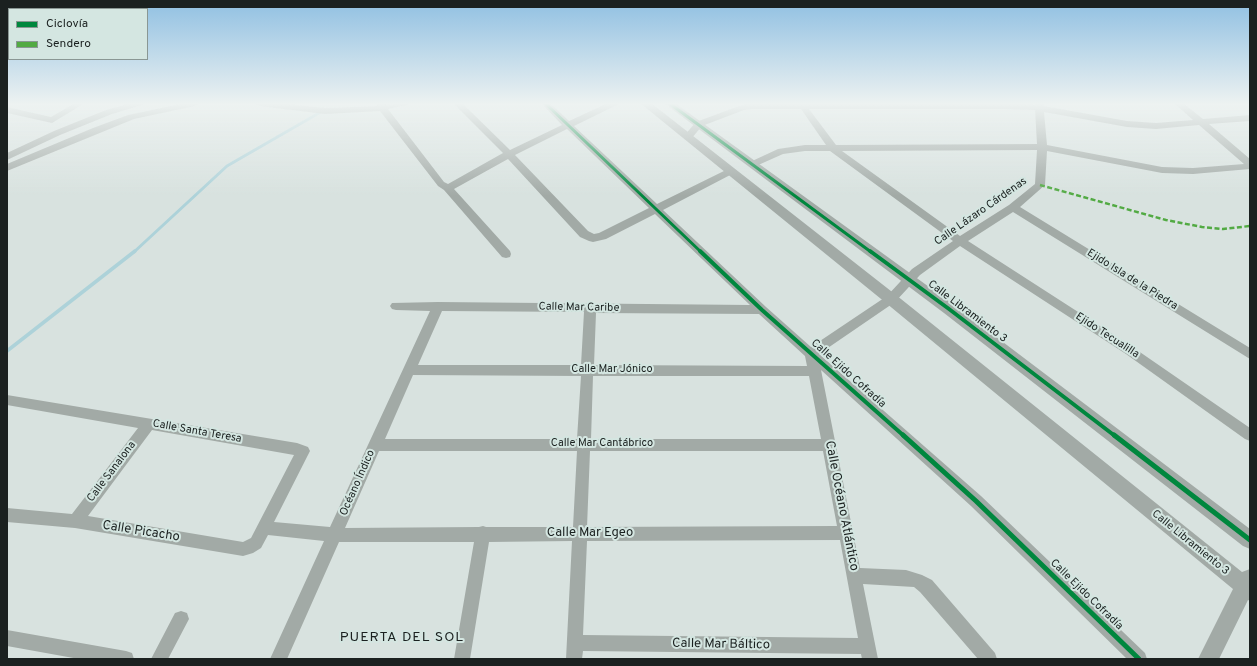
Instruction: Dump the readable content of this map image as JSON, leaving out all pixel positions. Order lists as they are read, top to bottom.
{
  "streets": {
    "street": [
      "Calle Lázaro Cárdenas",
      "Ejido Isla de la Piedra",
      "Calle Mar Caribe",
      "Calle Libramiento 3",
      "Ejido Tecualilla",
      "Calle Mar Jónico",
      "Calle Ejido Cofradía",
      "Calle Santa Teresa",
      "Calle Mar Cantábrico",
      "Calle Sanalona",
      "Océano Índico",
      "Calle Océano Atlántico",
      "Calle Picacho",
      "Calle Mar Egeo",
      "Calle Mar Báltico"
    ]
  },
  "crossings": [
    ["Calle Lázaro Cárdenas", "Ejido Isla de la Piedra"],
    ["Calle Lázaro Cárdenas", "Calle Libramiento 3"],
    ["Calle Lázaro Cárdenas", "Ejido Tecualilla"],
    ["Calle Lázaro Cárdenas", "Calle Ejido Cofradía"],
    ["Calle Lázaro Cárdenas", "Calle Océano Atlántico"],
    ["Calle Mar Caribe", "Calle Ejido Cofradía"],
    ["Calle Mar Caribe", "Océano Índico"],
    ["Calle Mar Jónico", "Océano Índico"],
    ["Calle Mar Jónico", "Calle Océano Atlántico"],
    ["Calle Ejido Cofradía", "Calle Océano Atlántico"],
    ["Calle Santa Teresa", "Calle Sanalona"],
    ["Calle Santa Teresa", "Calle Picacho"],
    ["Calle Santa Teresa", "Calle Mar Egeo"],
    ["Calle Mar Cantábrico", "Océano Índico"],
    ["Calle Mar Cantábrico", "Calle Océano Atlántico"],
    ["Calle Sanalona", "Calle Picacho"],
    ["Océano Índico", "Calle Mar Egeo"],
    ["Calle Océano Atlántico", "Calle Mar Egeo"],
    ["Calle Océano Atlántico", "Calle Mar Báltico"],
    ["Calle Picacho", "Calle Mar Egeo"]
  ],
  "districts": ["PUERTA DEL SOL"],
  "legend": ["Ciclovía", "Sendero"]
}
